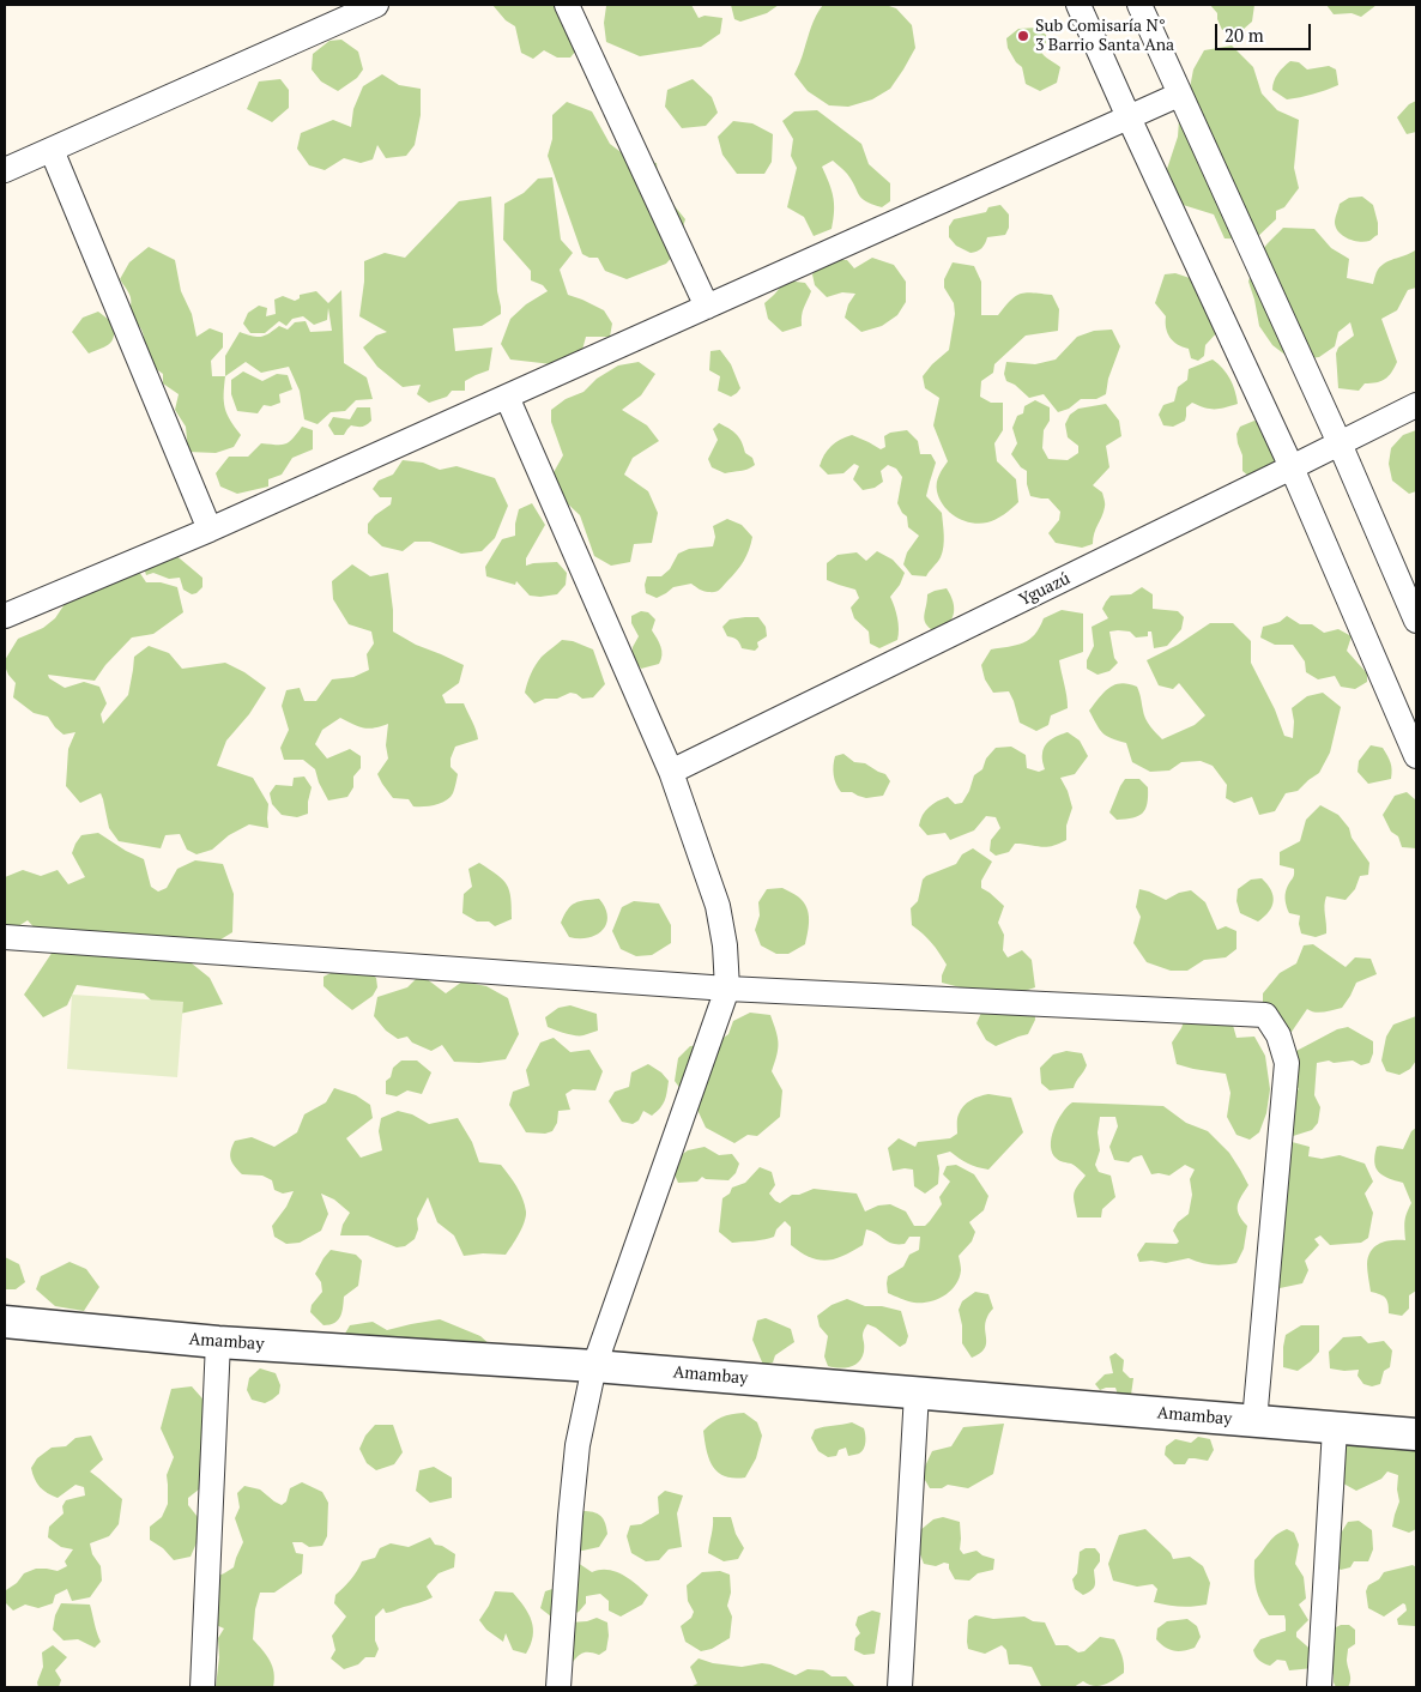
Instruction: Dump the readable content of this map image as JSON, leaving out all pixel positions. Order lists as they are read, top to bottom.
{
  "streets": {
    "street": ["Yguazú", "Amambay"]
  },
  "places": ["Sub Comisaría N° 3 Barrio Santa Ana"],
  "scale_bar": "20 m"
}
